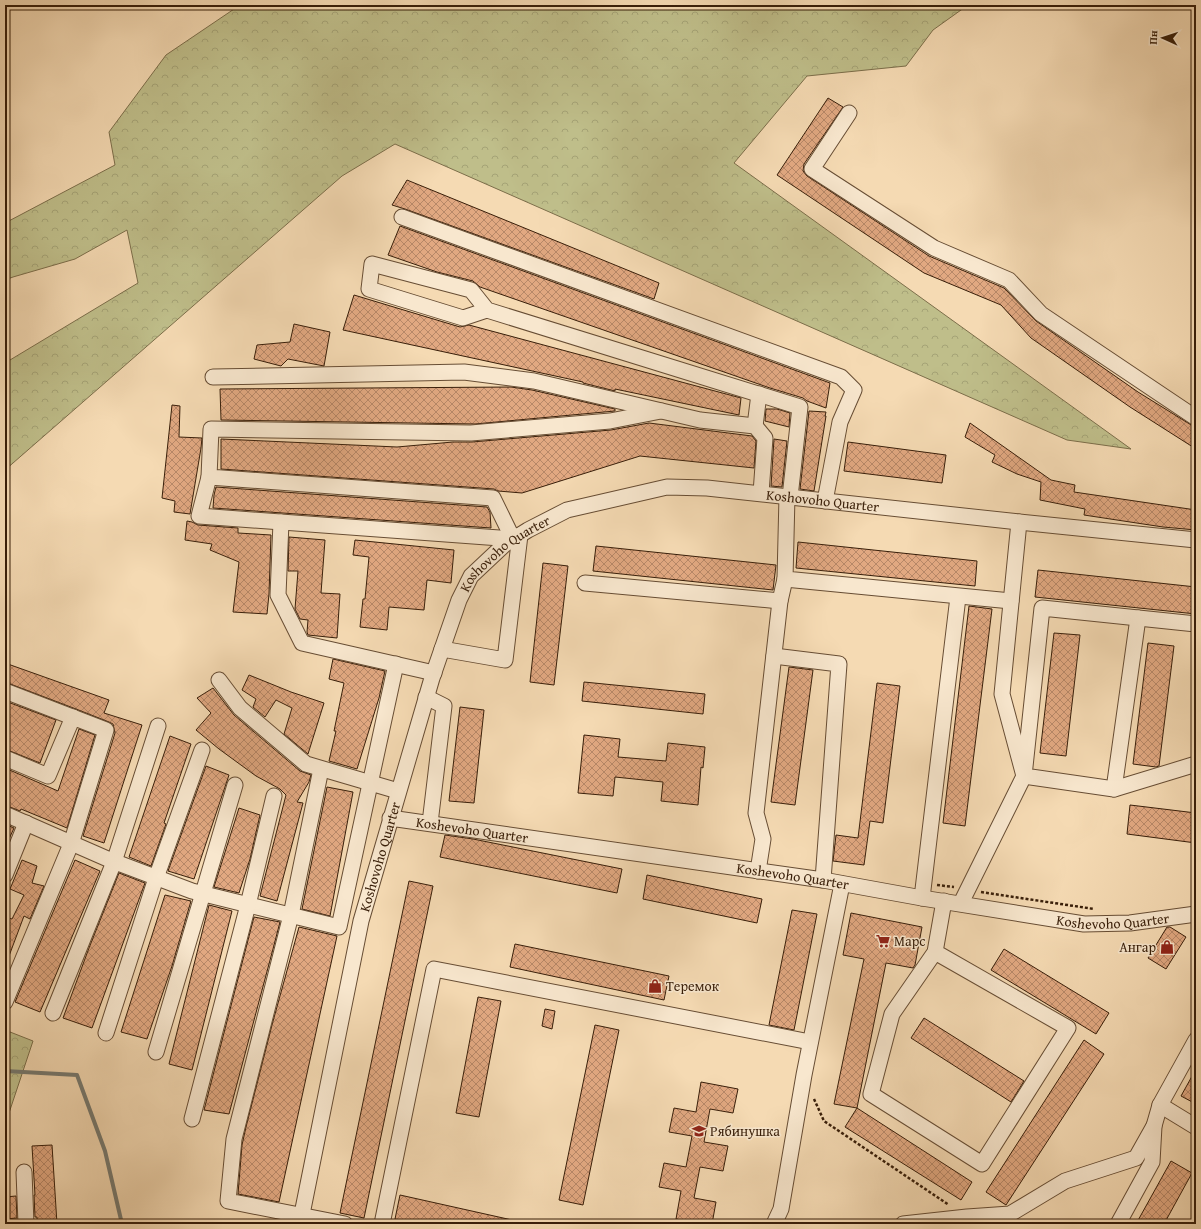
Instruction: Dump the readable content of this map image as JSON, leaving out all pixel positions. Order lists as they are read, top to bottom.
{
  "streets": {
    "street": ["Koshovoho Quarter", "Koshevoho Quarter"]
  },
  "crossings": [
    ["Koshovoho Quarter", "Koshevoho Quarter"]
  ],
  "places": {
    "supermarket": ["Марс"],
    "shop": ["Ангар", "Теремок"],
    "school or university": ["Рябинушка"]
  },
  "north": "left"
}
